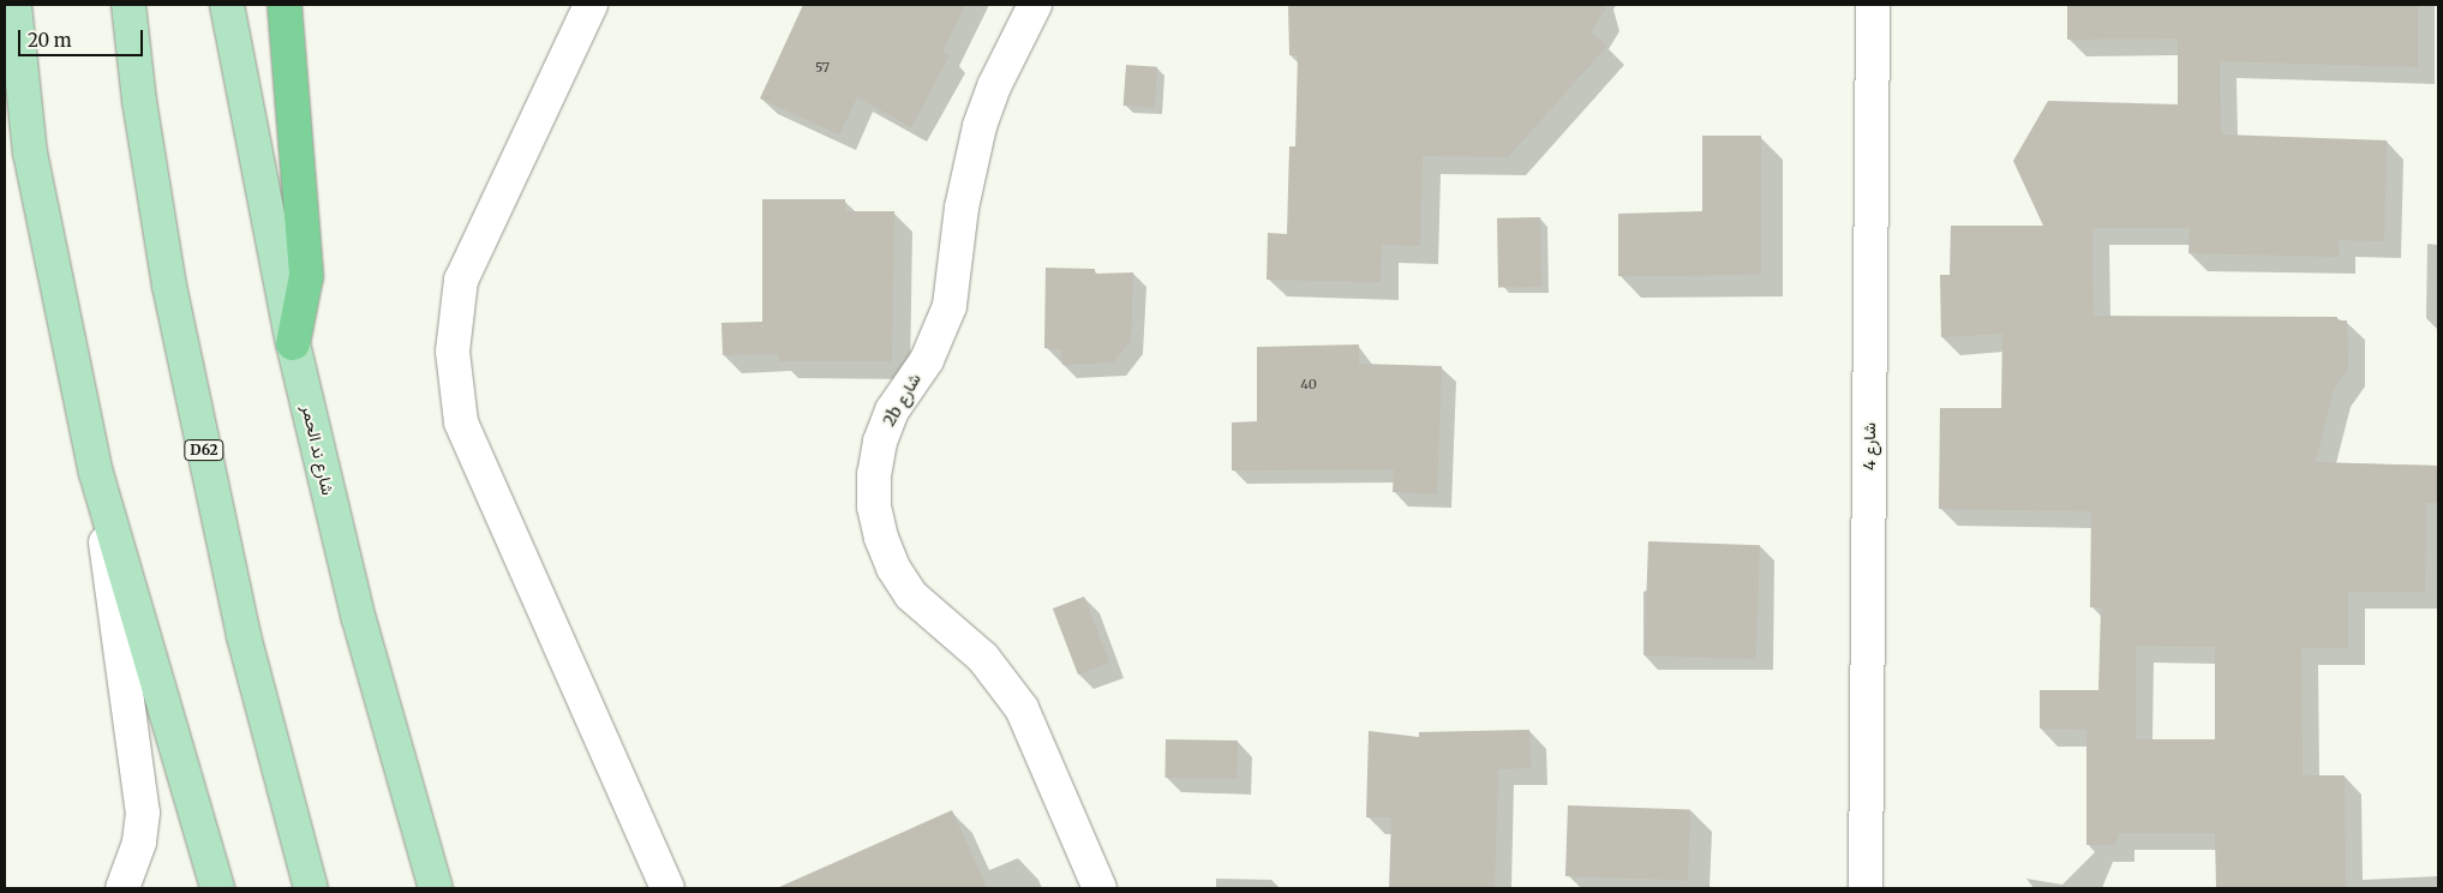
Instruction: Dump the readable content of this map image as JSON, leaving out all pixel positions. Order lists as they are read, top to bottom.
{
  "streets": {
    "main road": ["D62", "شارع ند الحمر"],
    "street": ["2b شارع", "شارع 4"]
  },
  "house_numbers": ["57", "40"],
  "scale_bar": "20 m"
}
